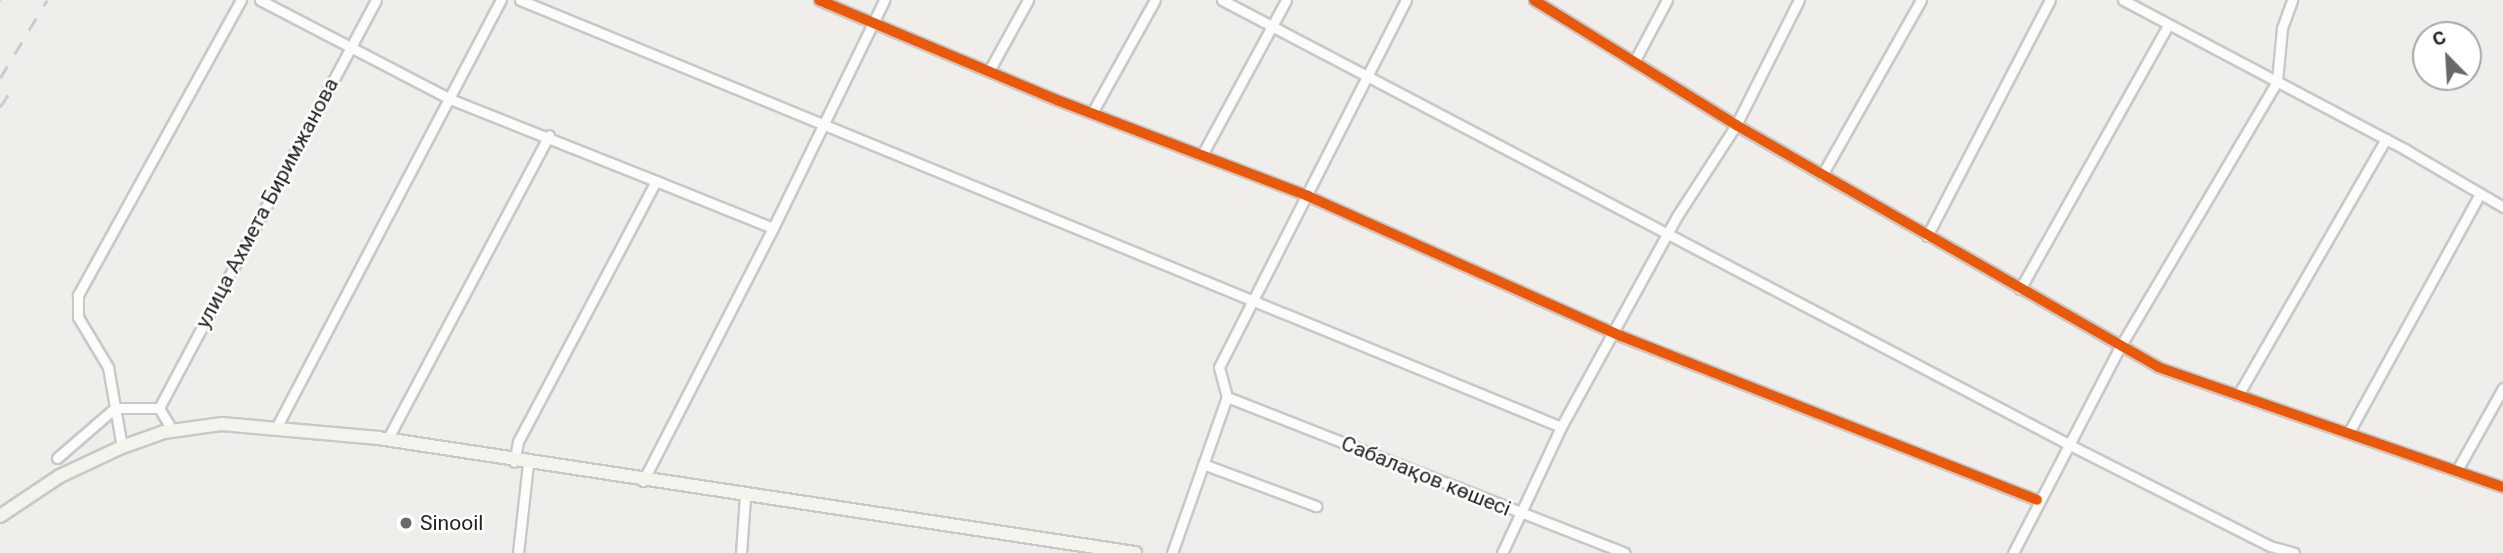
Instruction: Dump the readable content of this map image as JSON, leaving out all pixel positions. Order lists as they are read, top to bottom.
{
  "streets": {
    "street": ["улица Ахмета Биримжанова", "Сабалақов көшесі"]
  },
  "places": ["Sinooil"],
  "north": "top left"
}
